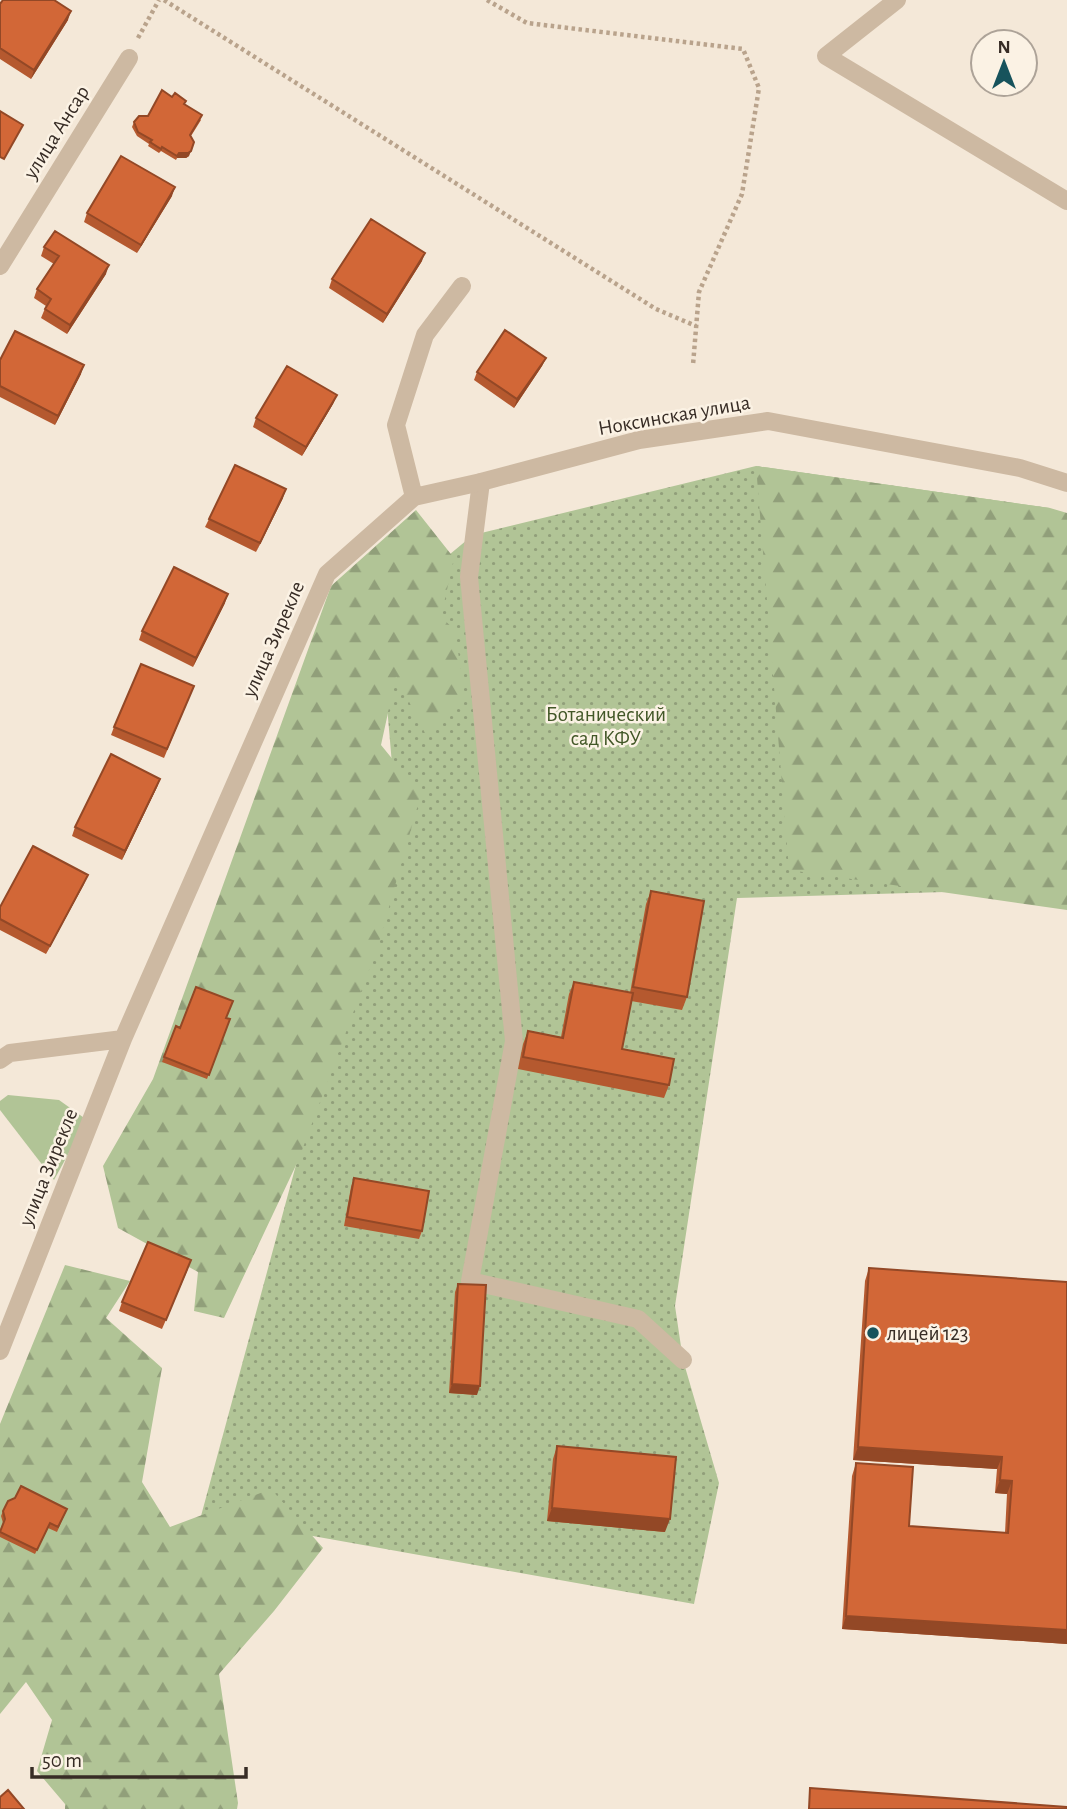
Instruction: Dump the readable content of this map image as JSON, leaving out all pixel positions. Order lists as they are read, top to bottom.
{
  "streets": {
    "street": ["улица Ансар", "Ноксинская улица", "улица Зирекле"]
  },
  "crossings": [
    ["Ноксинская улица", "улица Зирекле"]
  ],
  "parks": ["Ботанический сад КФУ"],
  "places": ["лицей 123"],
  "scale_bar": "50 m",
  "north": "top"
}
